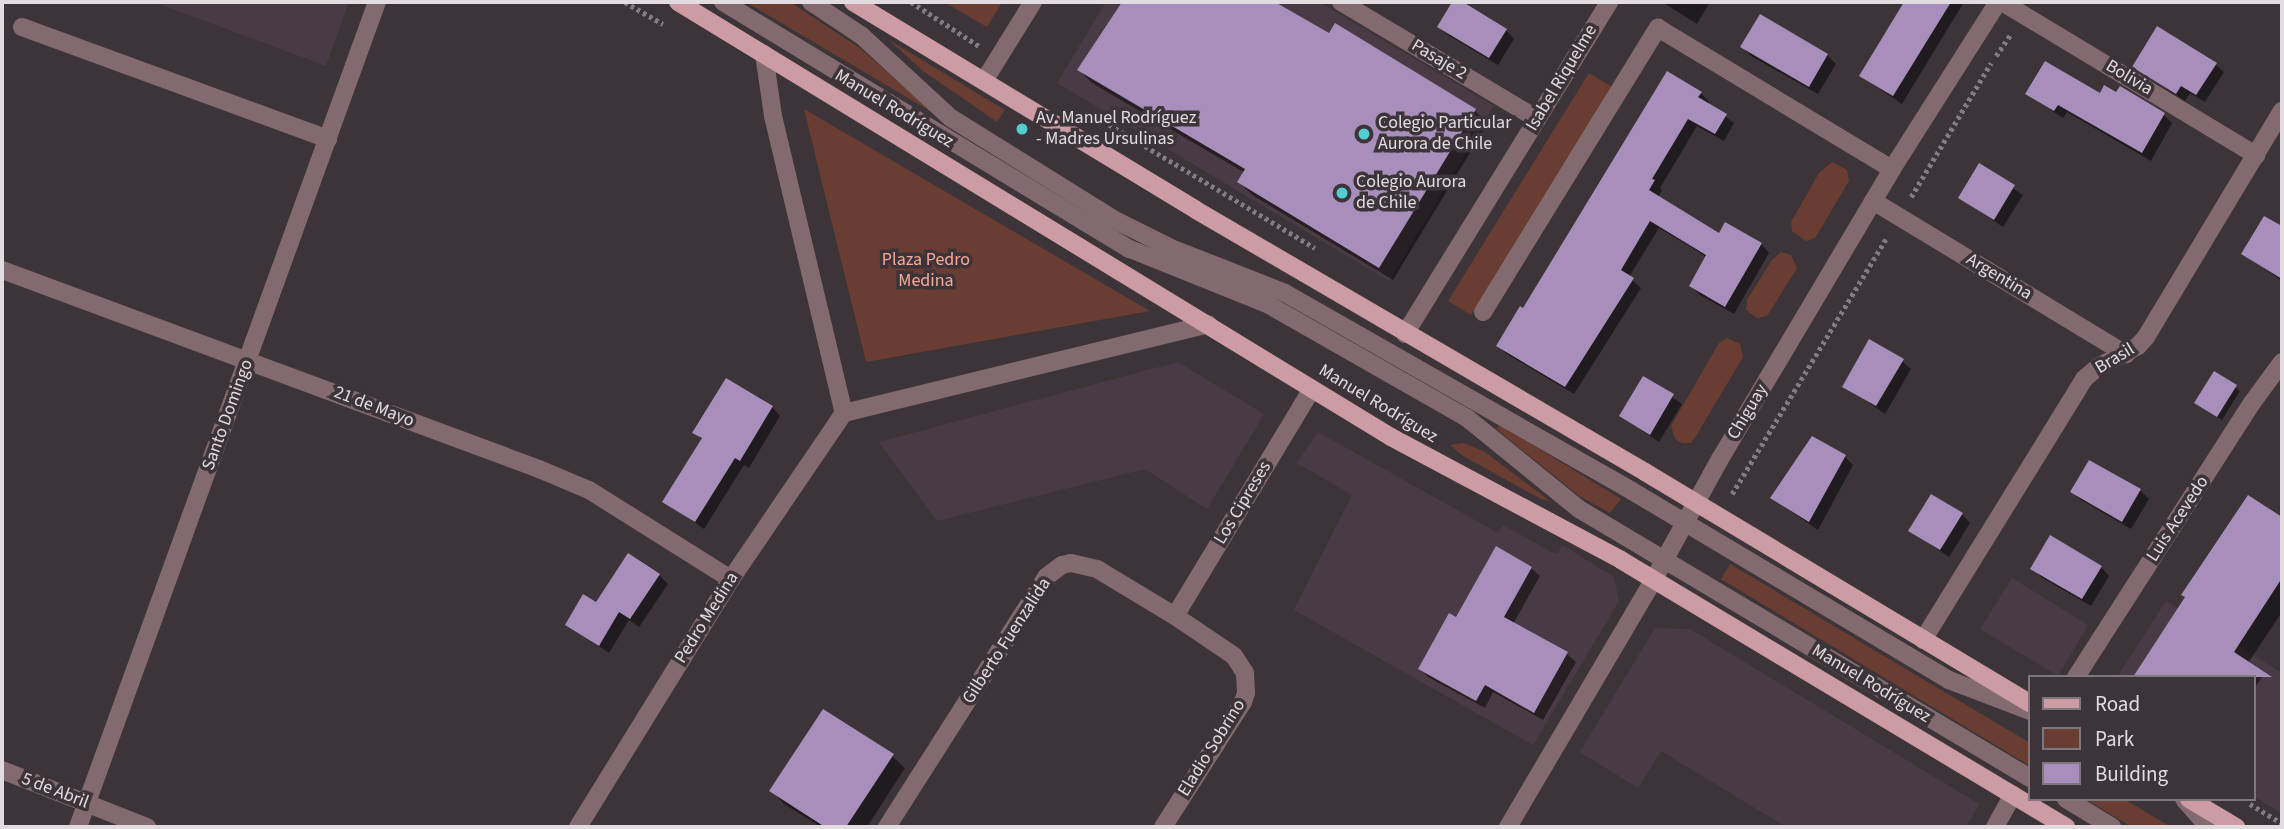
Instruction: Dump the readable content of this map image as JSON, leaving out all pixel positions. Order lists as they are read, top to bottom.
{
  "streets": {
    "main road": ["Manuel Rodríguez"],
    "street": [
      "Pasaje 2",
      "Isabel Riquelme",
      "Bolivia",
      "Argentina",
      "Brasil",
      "21 de Mayo",
      "Chiguay",
      "Santo Domingo",
      "Los Cipreses",
      "Luis Acevedo",
      "Pedro Medina",
      "Gilberto Fuenzalida",
      "Eladio Sobrino",
      "5 de Abril"
    ]
  },
  "crossings": [
    ["Pasaje 2", "Isabel Riquelme"],
    ["Bolivia", "Brasil"],
    ["Bolivia", "Chiguay"],
    ["Manuel Rodríguez", "Chiguay"],
    ["Manuel Rodríguez", "Los Cipreses"],
    ["Argentina", "Brasil"],
    ["Argentina", "Chiguay"],
    ["21 de Mayo", "Santo Domingo"],
    ["21 de Mayo", "Pedro Medina"],
    ["Santo Domingo", "5 de Abril"],
    ["Los Cipreses", "Gilberto Fuenzalida"],
    ["Los Cipreses", "Eladio Sobrino"],
    ["Gilberto Fuenzalida", "Eladio Sobrino"]
  ],
  "parks": ["Plaza Pedro Medina"],
  "places": ["Av. Manuel Rodríguez - Madres Ursulinas", "Colegio Particular Aurora de Chile", "Colegio Aurora de Chile"],
  "legend": ["Road", "Park", "Building"]
}
